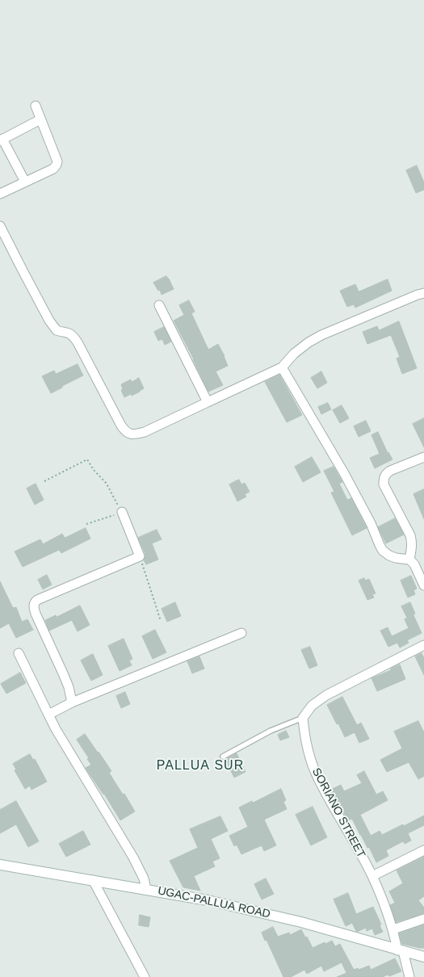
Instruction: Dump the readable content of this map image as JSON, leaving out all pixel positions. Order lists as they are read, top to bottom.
{
  "streets": {
    "street": ["SORIANO STREET", "UGAC-PALLUA ROAD"]
  },
  "crossings": [
    ["SORIANO STREET", "UGAC-PALLUA ROAD"]
  ],
  "districts": ["PALLUA SUR"]
}
